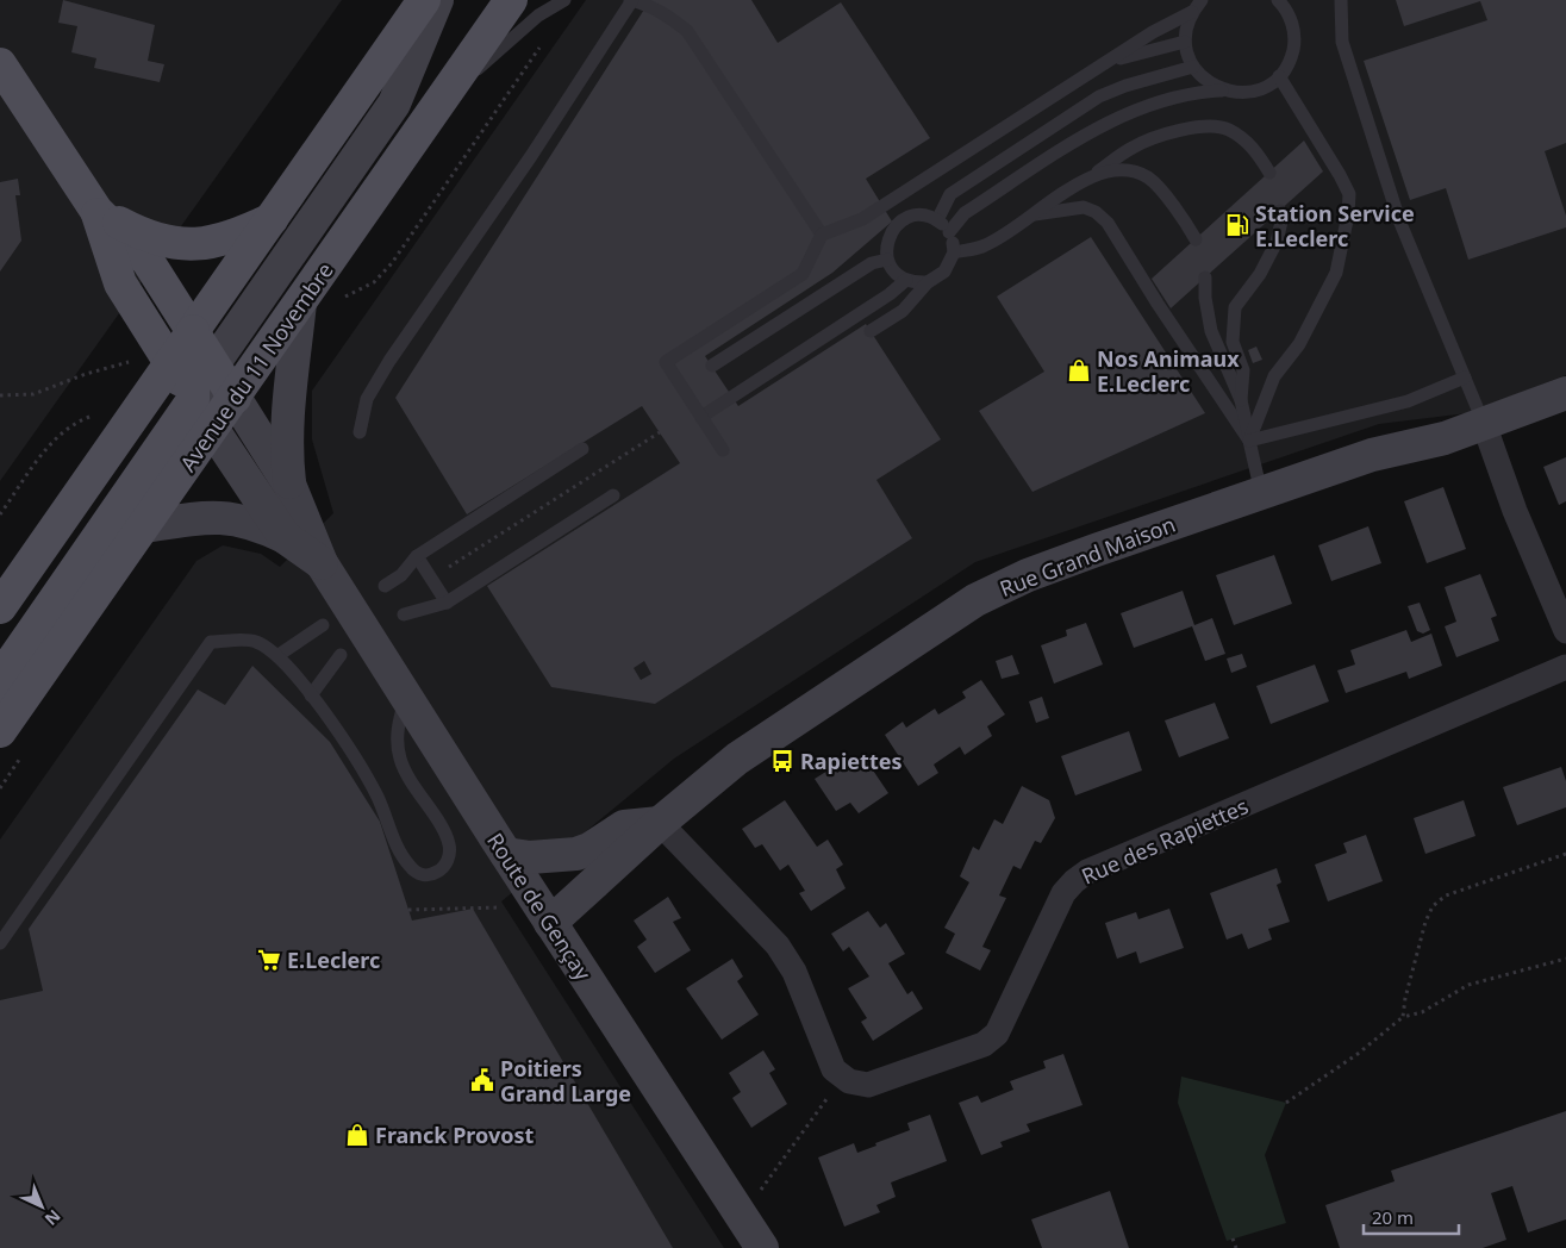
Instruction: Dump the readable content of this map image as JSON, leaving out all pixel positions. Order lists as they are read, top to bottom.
{
  "streets": {
    "main road": ["Avenue du 11 Novembre", "Rue Grand Maison", "Route de Gençay"],
    "street": ["Rue des Rapiettes"]
  },
  "crossings": [
    ["Avenue du 11 Novembre", "Route de Gençay"],
    ["Rue Grand Maison", "Route de Gençay"]
  ],
  "places": {
    "fuel station": ["Station Service E.Leclerc"],
    "shop": ["Nos Animaux E.Leclerc", "Franck Provost"],
    "bus stop": ["Rapiettes"],
    "supermarket": ["E.Leclerc"],
    "public building": ["Poitiers Grand Large"]
  },
  "scale_bar": "20 m",
  "north": "bottom right"
}
